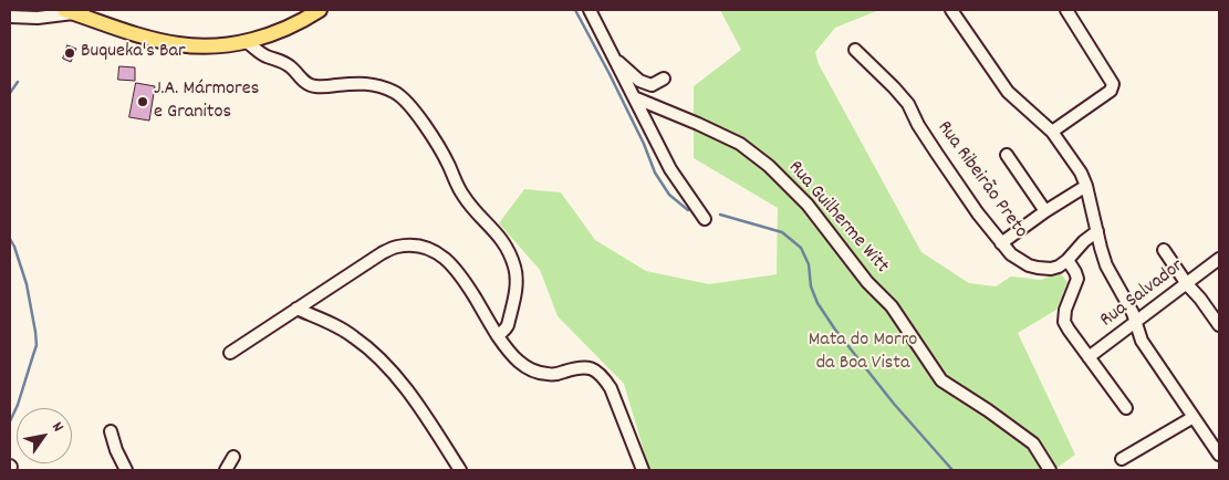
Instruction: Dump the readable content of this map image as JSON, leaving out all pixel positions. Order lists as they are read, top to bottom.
{
  "streets": {
    "street": ["Rua Ribeirão Preto", "Rua Guilherme Witt", "Rua Salvador"]
  },
  "parks": ["Mata do Morro da Boa Vista"],
  "places": ["Buqueka's Bar", "J.A. Mármores e Granitos"],
  "north": "top right"
}
